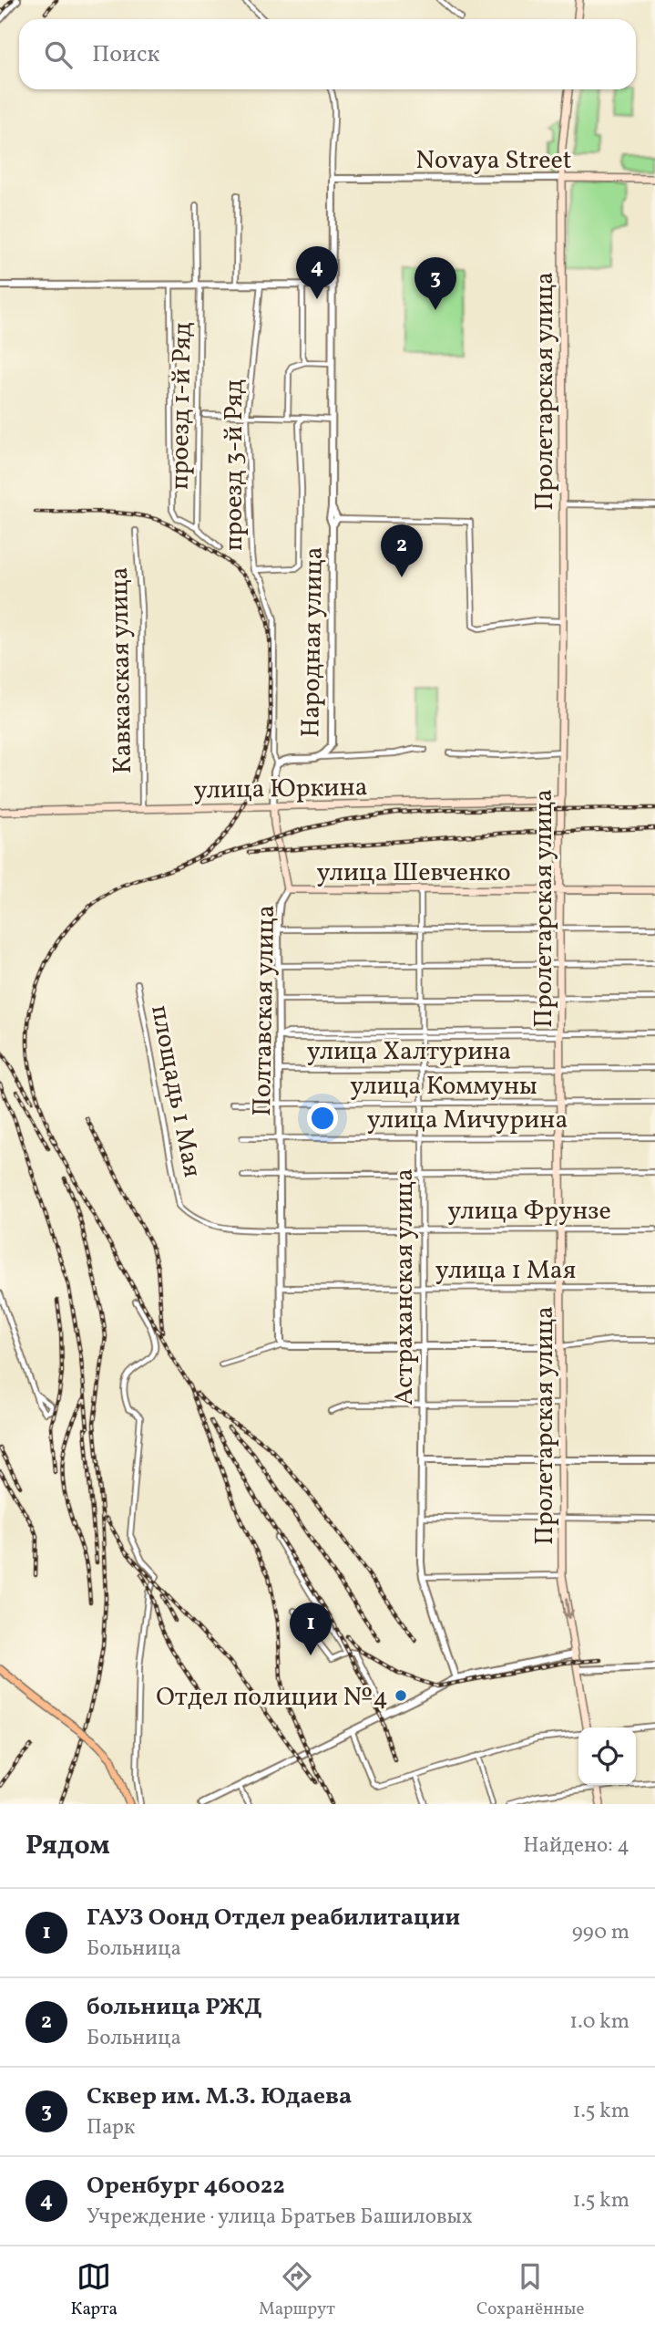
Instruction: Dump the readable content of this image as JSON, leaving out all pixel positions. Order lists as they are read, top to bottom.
{
  "streets": {
    "main road": [
      "Novaya Street",
      "Пролетарская улица",
      "улица Юркина",
      "улица Шевченко",
      "Полтавская улица"
    ],
    "street": [
      "проезд 1-й Ряд",
      "проезд 3-й Ряд",
      "Народная улица",
      "Кавказская улица",
      "улица Халтурина",
      "улица Коммуны",
      "площадь 1 Мая",
      "улица Мичурина",
      "улица Фрунзе",
      "улица 1 Мая",
      "Астраханская улица"
    ]
  },
  "crossings": [
    ["Novaya Street", "Пролетарская улица"],
    ["Novaya Street", "Народная улица"],
    ["Пролетарская улица", "улица Юркина"],
    ["Пролетарская улица", "улица Шевченко"],
    ["Пролетарская улица", "улица Халтурина"],
    ["Пролетарская улица", "улица Коммуны"],
    ["Пролетарская улица", "улица Мичурина"],
    ["Пролетарская улица", "улица Фрунзе"],
    ["Пролетарская улица", "улица 1 Мая"],
    ["проезд 3-й Ряд", "Полтавская улица"],
    ["Кавказская улица", "улица Юркина"],
    ["улица Юркина", "Полтавская улица"],
    ["улица Шевченко", "Полтавская улица"],
    ["улица Шевченко", "Астраханская улица"],
    ["Полтавская улица", "улица Халтурина"],
    ["Полтавская улица", "улица Коммуны"],
    ["Полтавская улица", "улица Мичурина"],
    ["Полтавская улица", "улица Фрунзе"],
    ["Полтавская улица", "улица 1 Мая"],
    ["улица Халтурина", "Астраханская улица"],
    ["улица Коммуны", "Астраханская улица"],
    ["площадь 1 Мая", "улица Фрунзе"],
    ["улица Мичурина", "Астраханская улица"],
    ["улица Фрунзе", "Астраханская улица"],
    ["улица 1 Мая", "Астраханская улица"]
  ],
  "places": ["Отдел полиции №4"],
  "page": {
    "search": "Поиск",
    "pins": [
      "4",
      "3",
      "2",
      "1"
    ],
    "heading": ["Рядом", "Найдено: 4"],
    "list": [
      {
        "mark": "1",
        "name": "ГАУЗ Оонд Отдел реабилитации",
        "note": "Больница",
        "value": "990 m"
      },
      {
        "mark": "2",
        "name": "больница РЖД",
        "note": "Больница",
        "value": "1.0 km"
      },
      {
        "mark": "3",
        "name": "Сквер им. М.З. Юдаева",
        "note": "Парк",
        "value": "1.5 km"
      },
      {
        "mark": "4",
        "name": "Оренбург 460022",
        "note": "Учреждение · улица Братьев Башиловых",
        "value": "1.5 km"
      }
    ],
    "nav": ["Карта", "Маршрут", "Сохранённые"]
  }
}
